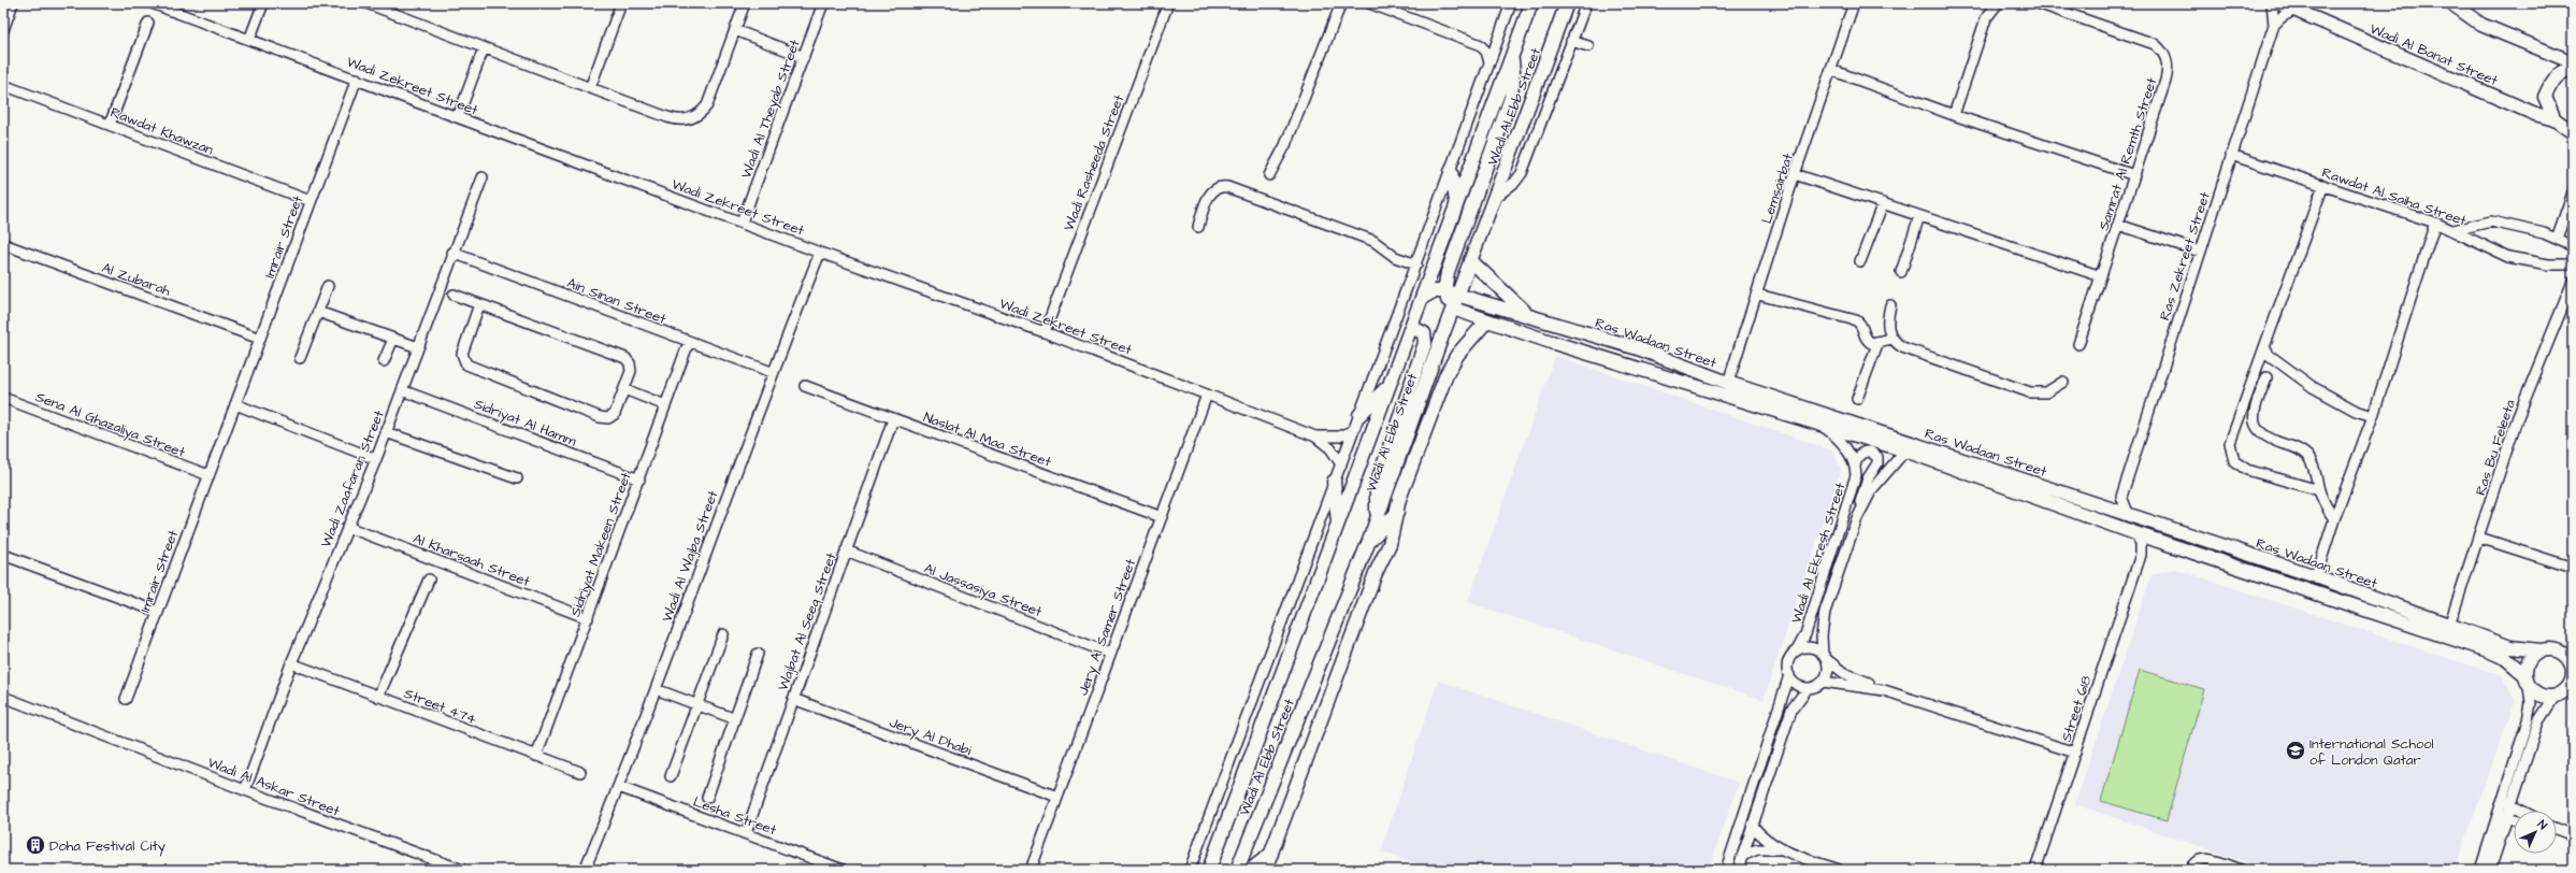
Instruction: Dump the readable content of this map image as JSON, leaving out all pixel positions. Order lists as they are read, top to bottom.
{
  "streets": {
    "street": [
      "Wadi Al Banat Street",
      "Wadi Zekreet Street",
      "Wadi Al Ebb Street",
      "Wadi Al Theyab Street",
      "Rawdat Khawzan",
      "Samrat Al Remth Street",
      "Wadi Rasheeda Street",
      "Lemsairbat",
      "Rawdat Al Saiha Street",
      "Imrair Street",
      "Ras Zekreet Street",
      "Al Zubarah",
      "Ain Sinan Street",
      "Ras Wadaan Street",
      "Sidriyat Al Hamm",
      "Sena Al Ghazaliya Street",
      "Naslat Al Maa Street",
      "Ras Bu Feleeta",
      "Wadi Zaafaran Street",
      "Sidriyat Makeen Street",
      "Wadi Al Ekresh Street",
      "Wadi Al Wajba Street",
      "Al Kharsaah Street",
      "Al Jassasiya Street",
      "Wajbat Al Seeq Street",
      "Jery Al Samer Street",
      "Street 474",
      "Street 618",
      "Jery Al Dhabi",
      "Wadi Al Askar Street",
      "Lesha Street"
    ]
  },
  "crossings": [
    ["Wadi Zekreet Street", "Wadi Al Theyab Street"],
    ["Wadi Zekreet Street", "Wadi Rasheeda Street"],
    ["Wadi Zekreet Street", "Imrair Street"],
    ["Wadi Zekreet Street", "Wadi Al Wajba Street"],
    ["Wadi Zekreet Street", "Jery Al Samer Street"],
    ["Wadi Al Ebb Street", "Ras Wadaan Street"],
    ["Rawdat Khawzan", "Imrair Street"],
    ["Lemsairbat", "Ras Wadaan Street"],
    ["Rawdat Al Saiha Street", "Ras Zekreet Street"],
    ["Imrair Street", "Al Zubarah"],
    ["Imrair Street", "Sena Al Ghazaliya Street"],
    ["Ain Sinan Street", "Wadi Zaafaran Street"],
    ["Ain Sinan Street", "Sidriyat Makeen Street"],
    ["Ain Sinan Street", "Wadi Al Wajba Street"],
    ["Ras Wadaan Street", "Ras Bu Feleeta"],
    ["Ras Wadaan Street", "Wadi Al Ekresh Street"],
    ["Sidriyat Al Hamm", "Wadi Zaafaran Street"],
    ["Sidriyat Al Hamm", "Sidriyat Makeen Street"],
    ["Naslat Al Maa Street", "Wajbat Al Seeq Street"],
    ["Naslat Al Maa Street", "Jery Al Samer Street"],
    ["Wadi Zaafaran Street", "Al Kharsaah Street"],
    ["Wadi Zaafaran Street", "Street 474"],
    ["Wadi Zaafaran Street", "Wadi Al Askar Street"],
    ["Sidriyat Makeen Street", "Al Kharsaah Street"],
    ["Sidriyat Makeen Street", "Street 474"],
    ["Wadi Al Wajba Street", "Lesha Street"],
    ["Al Jassasiya Street", "Wajbat Al Seeq Street"],
    ["Al Jassasiya Street", "Jery Al Samer Street"],
    ["Wajbat Al Seeq Street", "Jery Al Dhabi"],
    ["Wajbat Al Seeq Street", "Lesha Street"],
    ["Jery Al Samer Street", "Jery Al Dhabi"]
  ],
  "places": {
    "school or university": ["International School of London Qatar"],
    "building": ["Doha Festival City"]
  },
  "north": "top right"
}
